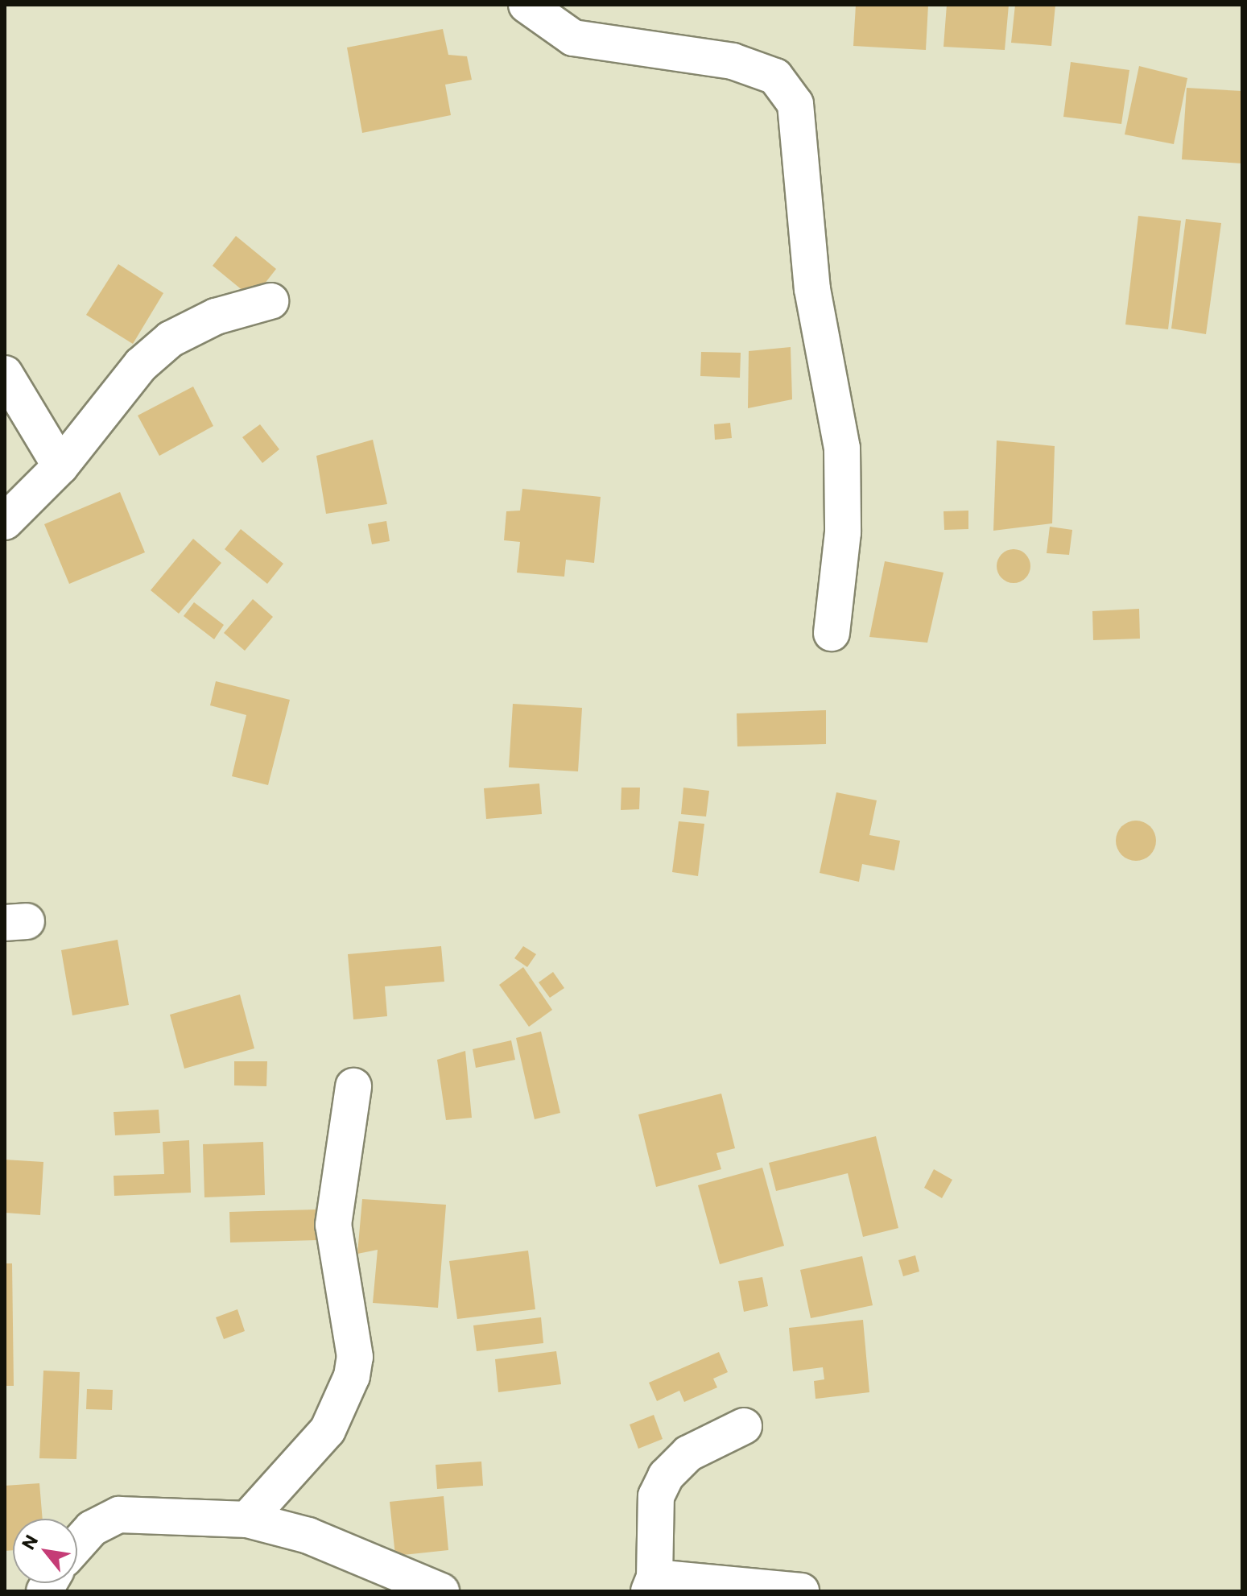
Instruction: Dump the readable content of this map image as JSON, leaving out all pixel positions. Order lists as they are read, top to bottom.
{
  "north": "top left"
}
